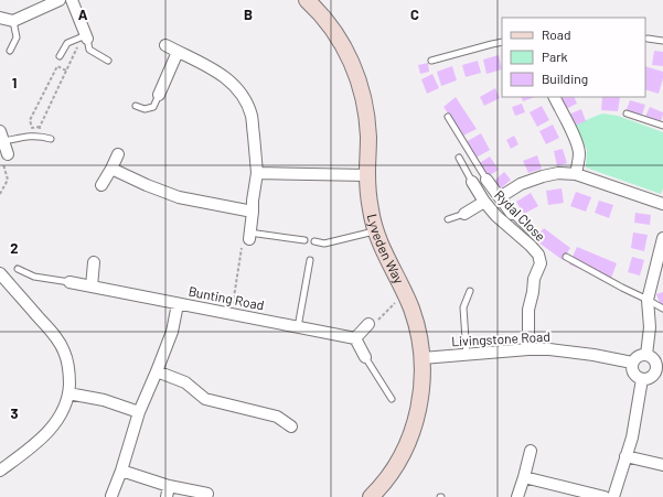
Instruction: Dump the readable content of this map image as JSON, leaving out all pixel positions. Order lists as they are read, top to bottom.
{
  "streets": {
    "street": [
      "Rydal Close",
      "Lyveden Way",
      "Bunting Road",
      "Livingstone Road"
    ]
  },
  "crossings": [
    ["Rydal Close", "Livingstone Road"],
    ["Lyveden Way", "Livingstone Road"]
  ],
  "legend": ["Road", "Park", "Building"],
  "grid": {
    "columns": ["A", "B", "C"],
    "rows": ["1", "2", "3"]
  }
}
